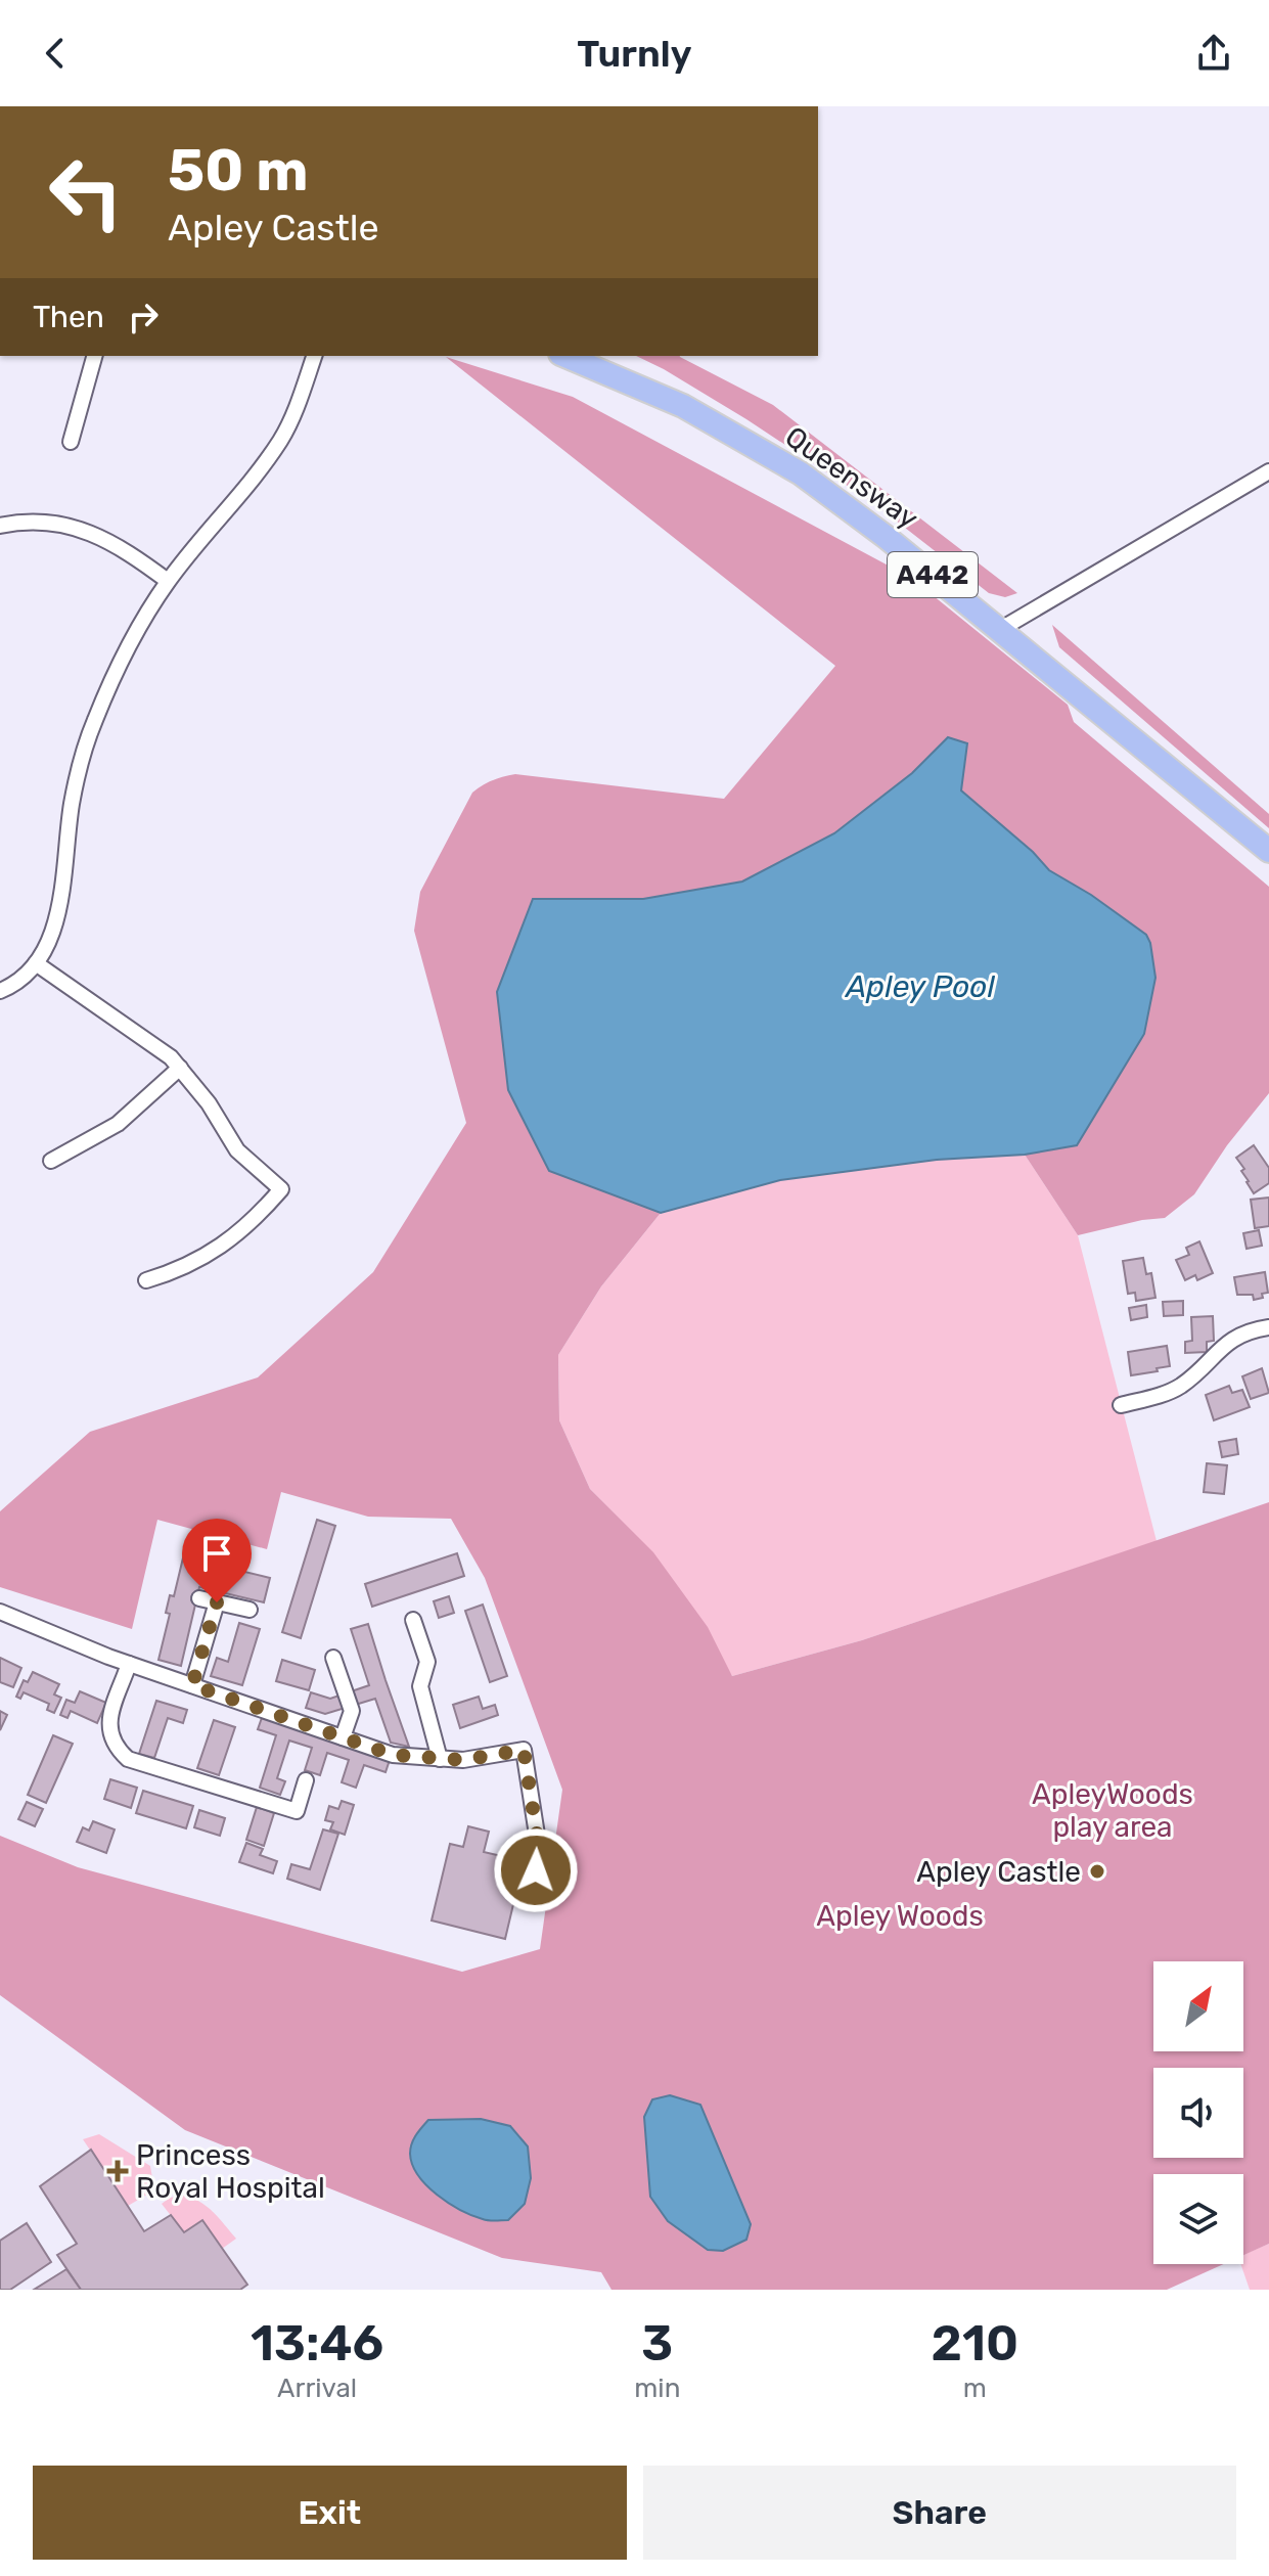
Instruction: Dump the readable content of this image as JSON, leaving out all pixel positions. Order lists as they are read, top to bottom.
{
  "streets": {
    "main road": ["Queensway", "A442"]
  },
  "water": ["Apley Pool"],
  "parks": ["ApleyWoods play area", "Apley Woods"],
  "places": {
    "other": ["Apley Castle"],
    "health": ["Princess Royal Hospital"]
  },
  "north": "top right",
  "page": {
    "header": "Turnly",
    "turn": ["50 m", "Apley Castle"],
    "then": "Then",
    "eta": [
      "13:46",
      "Arrival",
      "3",
      "min",
      "210",
      "m"
    ],
    "buttons": ["Exit", "Share"]
  }
}
